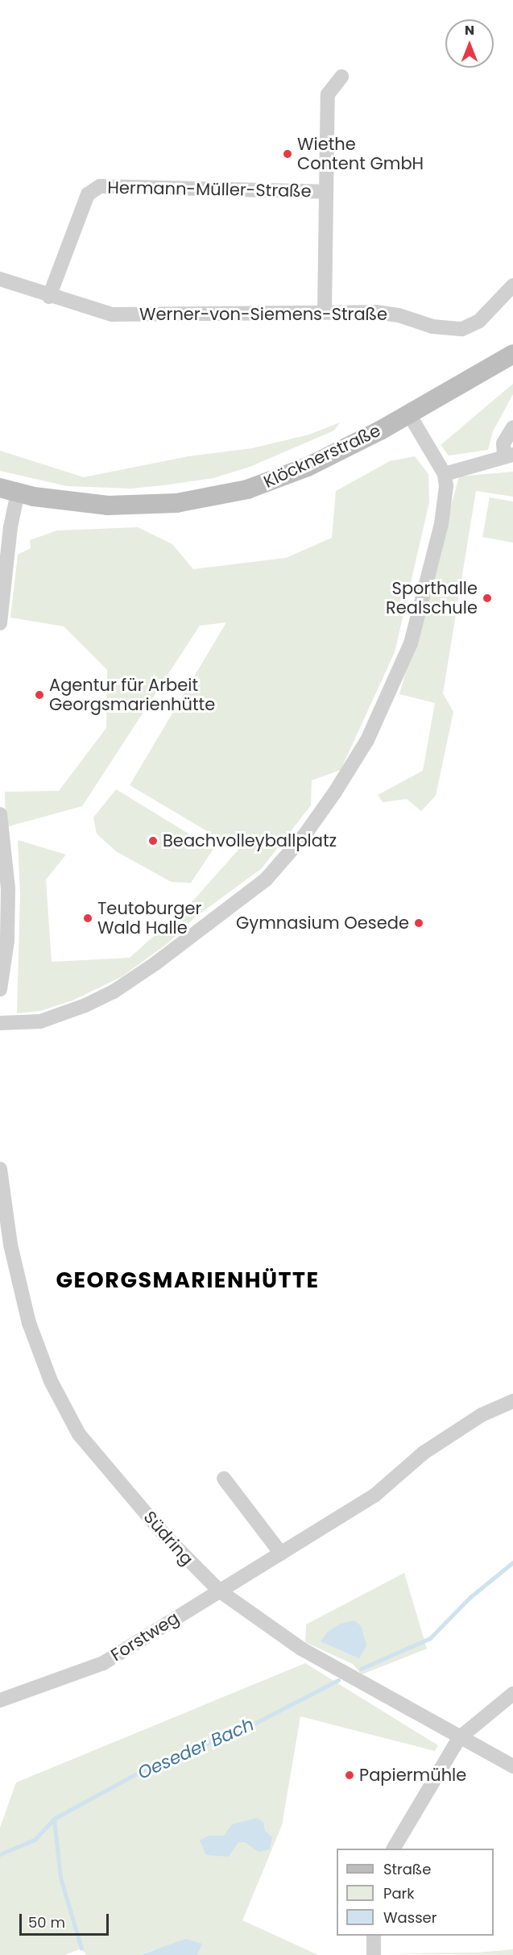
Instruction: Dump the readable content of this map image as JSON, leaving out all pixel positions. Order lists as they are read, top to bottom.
{
  "streets": {
    "main road": ["Klöcknerstraße"],
    "street": [
      "Hermann-Müller-Straße",
      "Werner-von-Siemens-Straße",
      "Südring",
      "Forstweg"
    ]
  },
  "crossings": [
    ["Hermann-Müller-Straße", "Werner-von-Siemens-Straße"],
    ["Südring", "Forstweg"]
  ],
  "districts": ["GEORGSMARIENHÜTTE"],
  "water": ["Oeseder Bach"],
  "places": [
    "Wiethe Content GmbH",
    "Sporthalle Realschule",
    "Agentur für Arbeit Georgsmarienhütte",
    "Beachvolleyballplatz",
    "Teutoburger Wald Halle",
    "Gymnasium Oesede",
    "Papiermühle"
  ],
  "legend": ["Straße", "Park", "Wasser"],
  "scale_bar": "50 m",
  "north": "top"
}
